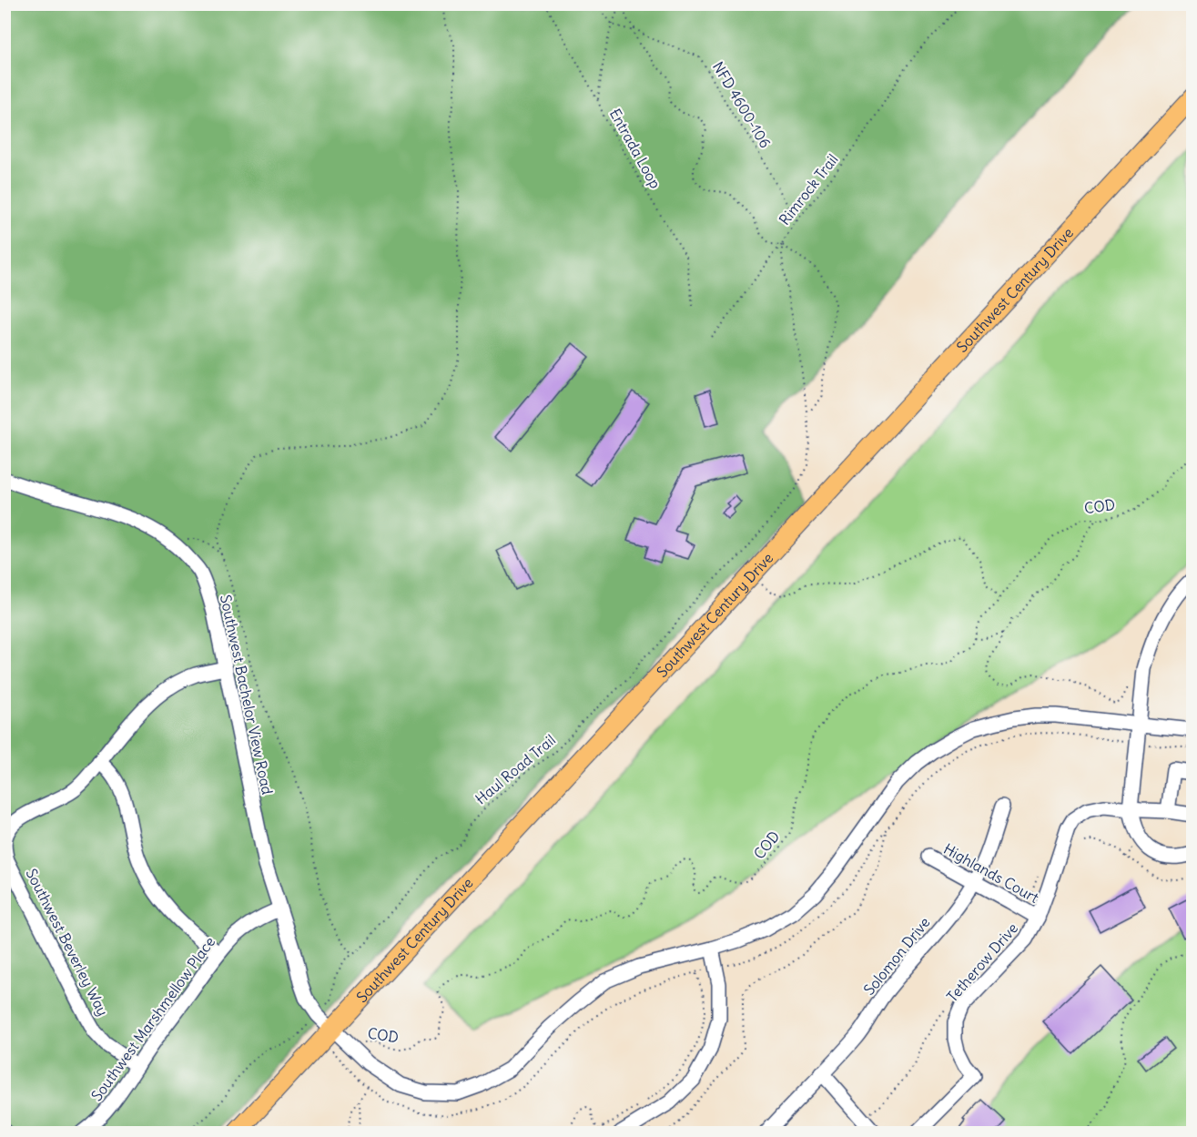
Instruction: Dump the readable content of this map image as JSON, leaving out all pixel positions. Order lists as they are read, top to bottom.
{
  "streets": {
    "main road": ["Southwest Century Drive"],
    "street": [
      "Southwest Bachelor View Road",
      "Highlands Court",
      "Southwest Beverley Way",
      "Solomon Drive",
      "Tetherow Drive",
      "Southwest Marshmellow Place"
    ],
    "path": [
      "NFD 4600-106",
      "Entrada Loop",
      "Rimrock Trail",
      "COD",
      "Haul Road Trail"
    ]
  },
  "crossings": [
    ["NFD 4600-106", "Rimrock Trail"],
    ["Rimrock Trail", "Haul Road Trail"],
    ["Southwest Century Drive", "Southwest Bachelor View Road"],
    ["COD", "Southwest Bachelor View Road"],
    ["Southwest Bachelor View Road", "Haul Road Trail"],
    ["Southwest Bachelor View Road", "Southwest Beverley Way"],
    ["Southwest Bachelor View Road", "Southwest Marshmellow Place"],
    ["Highlands Court", "Solomon Drive"],
    ["Highlands Court", "Tetherow Drive"],
    ["Southwest Beverley Way", "Southwest Marshmellow Place"]
  ]
}
